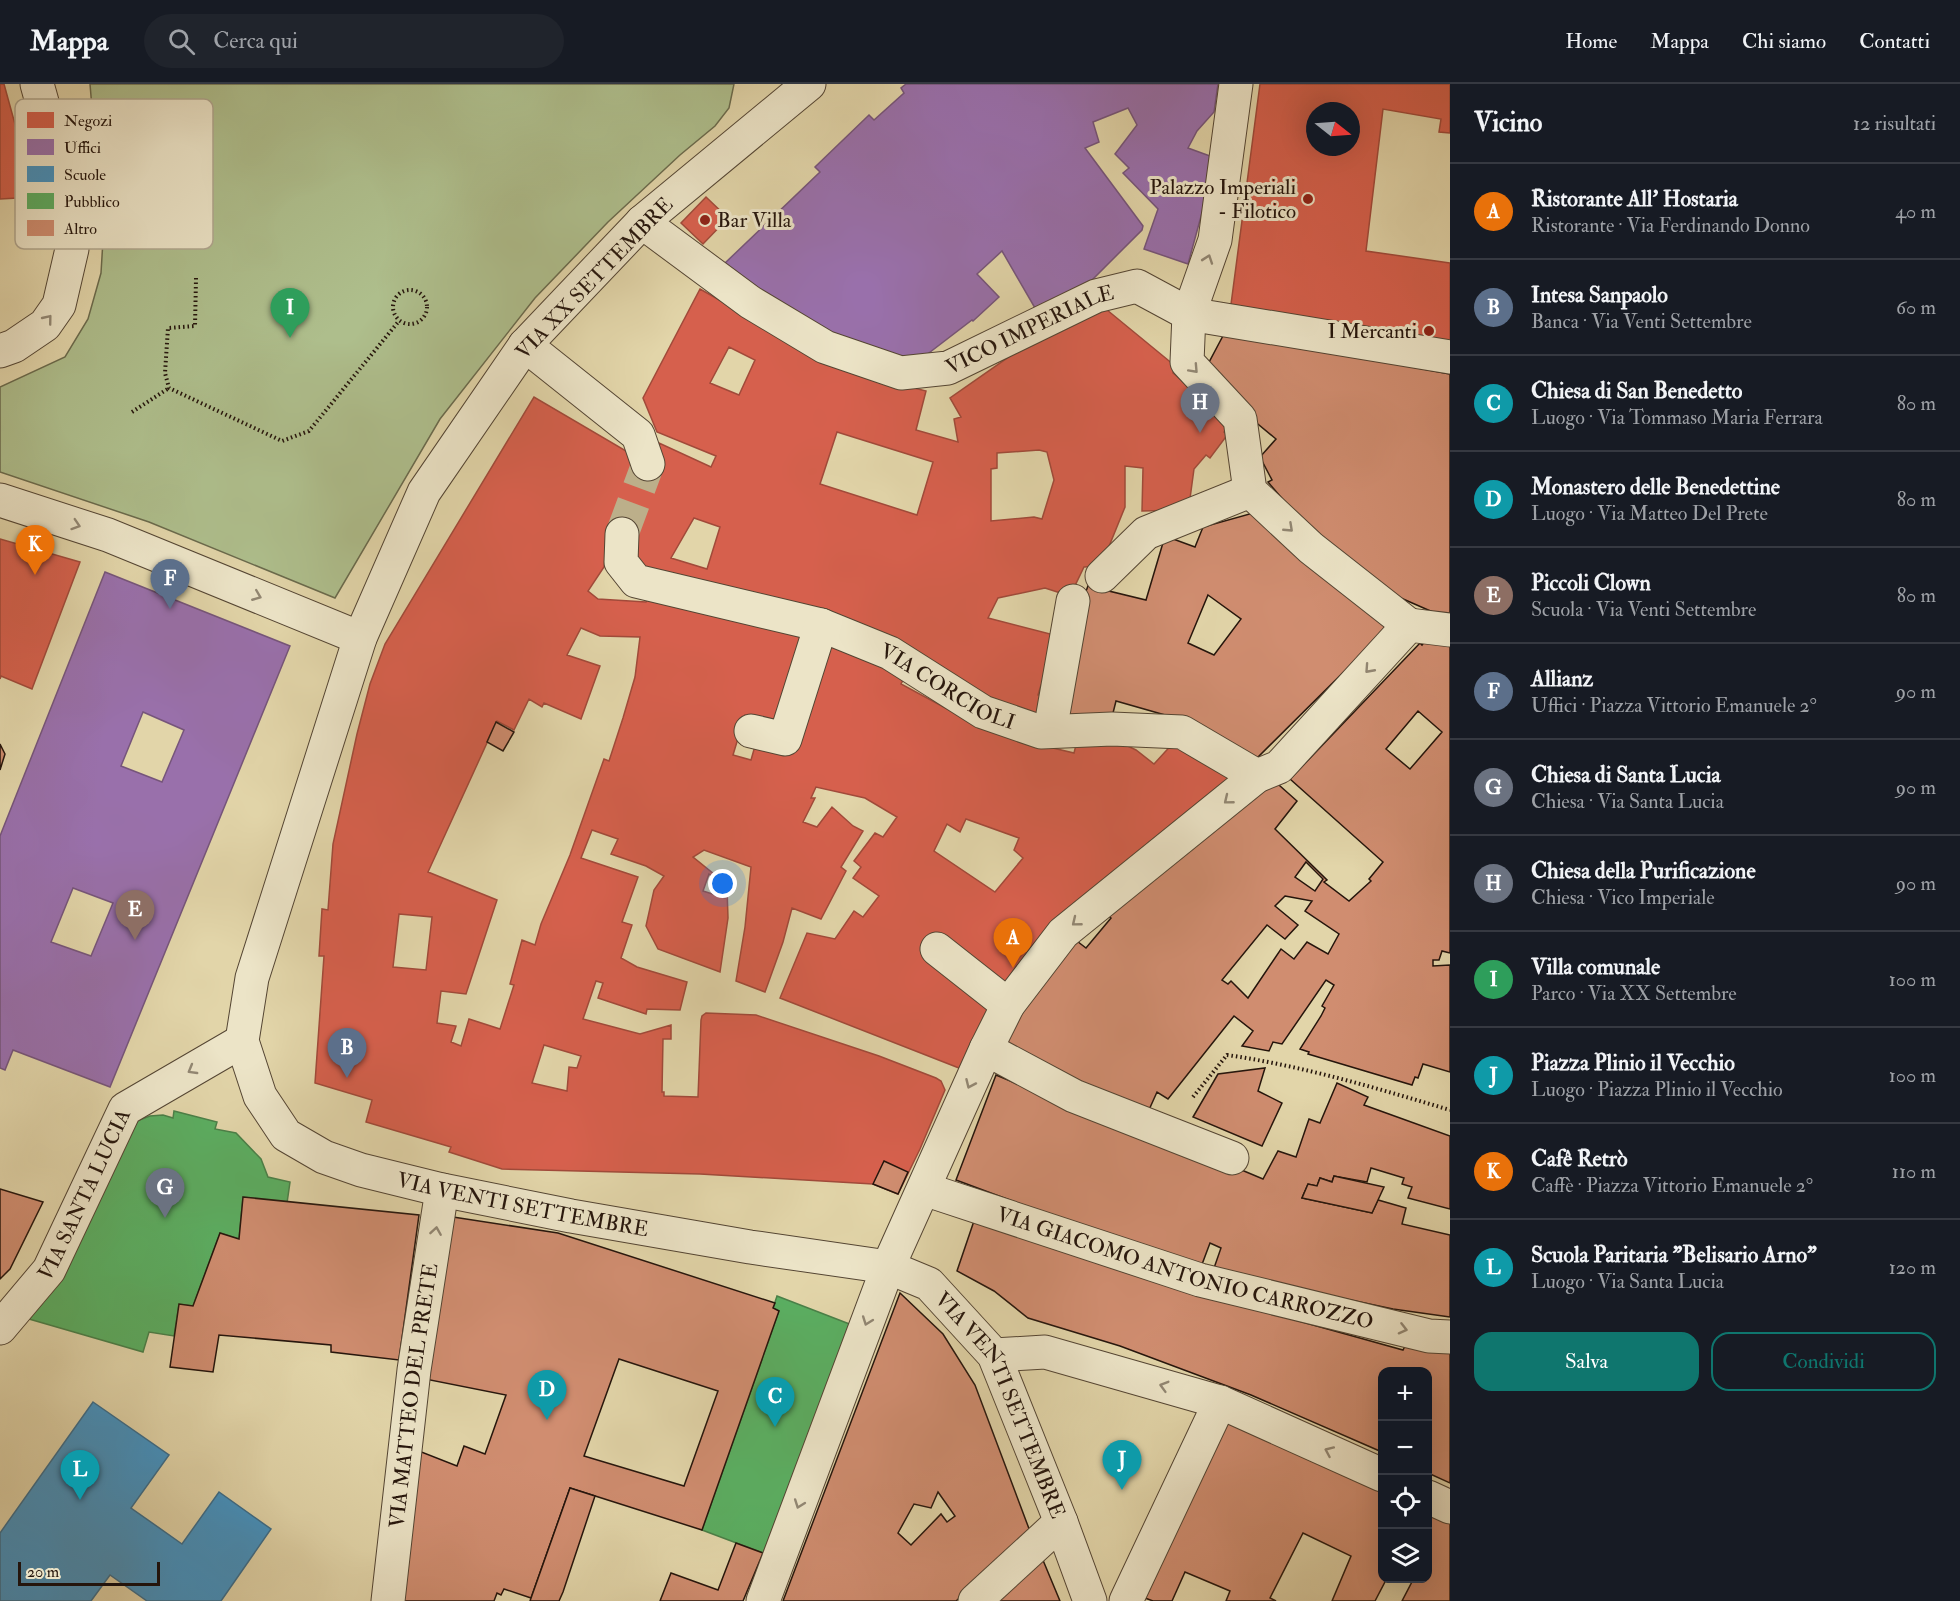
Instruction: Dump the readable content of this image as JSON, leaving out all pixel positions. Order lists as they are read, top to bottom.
{
  "streets": {
    "street": [
      "VIA XX SETTEMBRE",
      "VICO IMPERIALE",
      "VIA CORCIOLI",
      "VIA SANTA LUCIA",
      "VIA VENTI SETTEMBRE",
      "VIA GIACOMO ANTONIO CARROZZO",
      "VIA MATTEO DEL PRETE"
    ]
  },
  "crossings": [
    ["VIA XX SETTEMBRE", "VICO IMPERIALE"],
    ["VIA XX SETTEMBRE", "VIA VENTI SETTEMBRE"],
    ["VIA SANTA LUCIA", "VIA VENTI SETTEMBRE"],
    ["VIA VENTI SETTEMBRE", "VIA MATTEO DEL PRETE"]
  ],
  "one_way": ["VIA SANTA LUCIA", "VIA MATTEO DEL PRETE"],
  "places": ["Palazzo Imperiali - Filotico", "Bar Villa", "I Mercanti"],
  "legend": [
    "Negozi",
    "Uffici",
    "Scuole",
    "Pubblico",
    "Altro"
  ],
  "scale_bar": "20 m",
  "north": "right",
  "page": {
    "header": "Mappa",
    "search": "Cerca qui",
    "nav": [
      "Home",
      "Mappa",
      "Chi siamo",
      "Contatti"
    ],
    "heading": ["Vicino", "12 risultati"],
    "list": [
      {
        "mark": "A",
        "name": "Ristorante All' Hostaria",
        "note": "Ristorante · Via Ferdinando Donno",
        "value": "40 m"
      },
      {
        "mark": "B",
        "name": "Intesa Sanpaolo",
        "note": "Banca · Via Venti Settembre",
        "value": "60 m"
      },
      {
        "mark": "C",
        "name": "Chiesa di San Benedetto",
        "note": "Luogo · Via Tommaso Maria Ferrara",
        "value": "80 m"
      },
      {
        "mark": "D",
        "name": "Monastero delle Benedettine",
        "note": "Luogo · Via Matteo Del Prete",
        "value": "80 m"
      },
      {
        "mark": "E",
        "name": "Piccoli Clown",
        "note": "Scuola · Via Venti Settembre",
        "value": "80 m"
      },
      {
        "mark": "F",
        "name": "Allianz",
        "note": "Uffici · Piazza Vittorio Emanuele 2°",
        "value": "90 m"
      },
      {
        "mark": "G",
        "name": "Chiesa di Santa Lucia",
        "note": "Chiesa · Via Santa Lucia",
        "value": "90 m"
      },
      {
        "mark": "H",
        "name": "Chiesa della Purificazione",
        "note": "Chiesa · Vico Imperiale",
        "value": "90 m"
      },
      {
        "mark": "I",
        "name": "Villa comunale",
        "note": "Parco · Via XX Settembre",
        "value": "100 m"
      },
      {
        "mark": "J",
        "name": "Piazza Plinio il Vecchio",
        "note": "Luogo · Piazza Plinio il Vecchio",
        "value": "100 m"
      },
      {
        "mark": "K",
        "name": "Cafê Retrò",
        "note": "Caffè · Piazza Vittorio Emanuele 2°",
        "value": "110 m"
      },
      {
        "mark": "L",
        "name": "Scuola Paritaria \"Belisario Arno\"",
        "note": "Luogo · Via Santa Lucia",
        "value": "120 m"
      }
    ],
    "pins": [
      "I",
      "H",
      "K",
      "F",
      "E",
      "A",
      "B",
      "G",
      "D",
      "C",
      "J",
      "L"
    ],
    "buttons": ["Salva", "Condividi"],
    "map_buttons": ["+", "−"],
    "scale": "20 m"
  }
}
